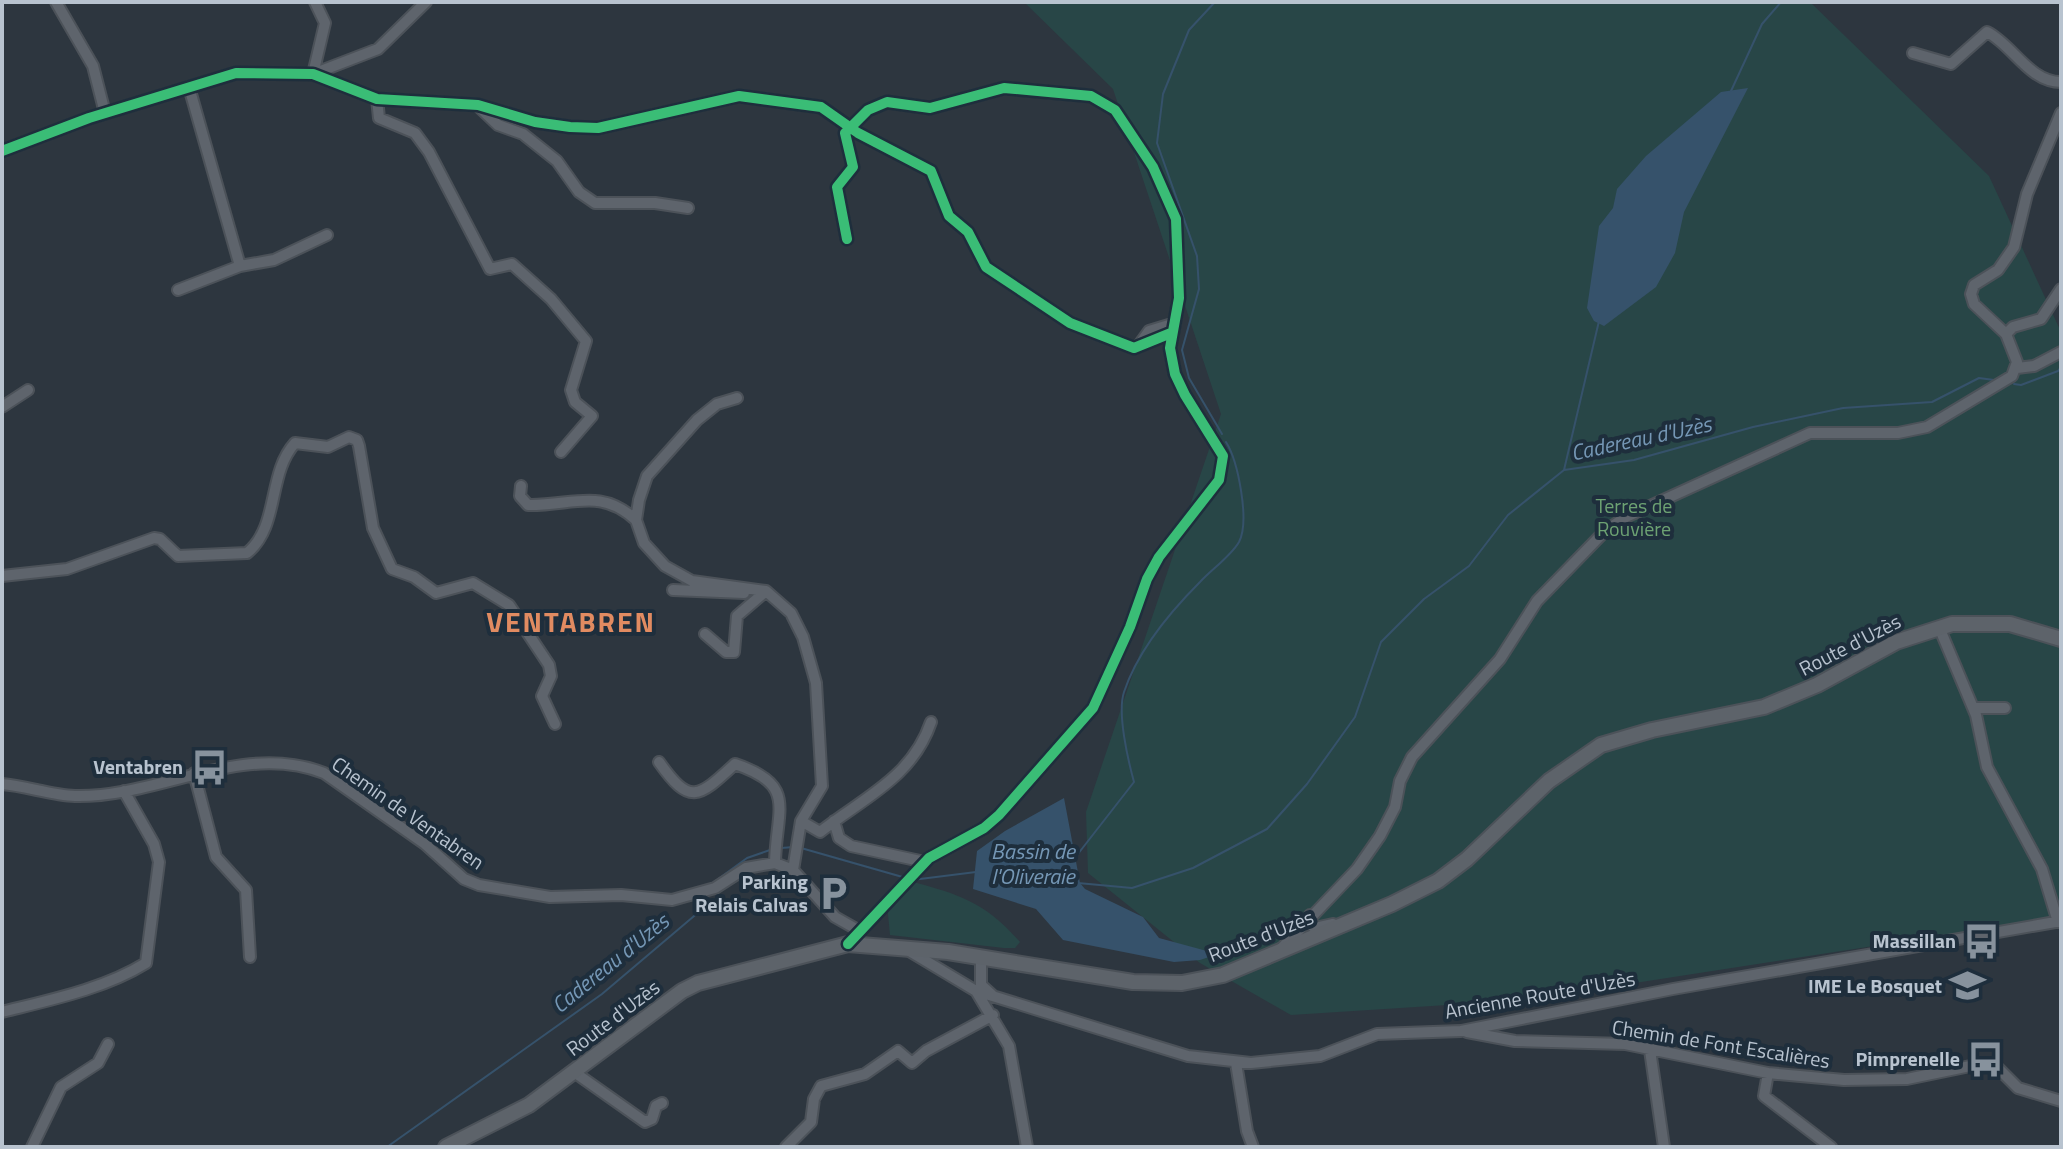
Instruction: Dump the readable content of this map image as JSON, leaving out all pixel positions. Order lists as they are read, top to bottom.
{
  "streets": {
    "main road": ["Route d'Uzès"],
    "street": ["Chemin de Ventabren", "Ancienne Route d'Uzès", "Chemin de Font Escalières"]
  },
  "crossings": [
    ["Route d'Uzès", "Ancienne Route d'Uzès"],
    ["Ancienne Route d'Uzès", "Chemin de Font Escalières"]
  ],
  "districts": ["VENTABREN"],
  "water": ["Cadereau d'Uzès", "Bassin de l'Oliveraie"],
  "parks": ["Terres de Rouvière"],
  "places": {
    "bus stop": ["Ventabren", "Massillan", "Pimprenelle"],
    "parking": ["Parking Relais Calvas"],
    "school or university": ["IME Le Bosquet"]
  }
}
